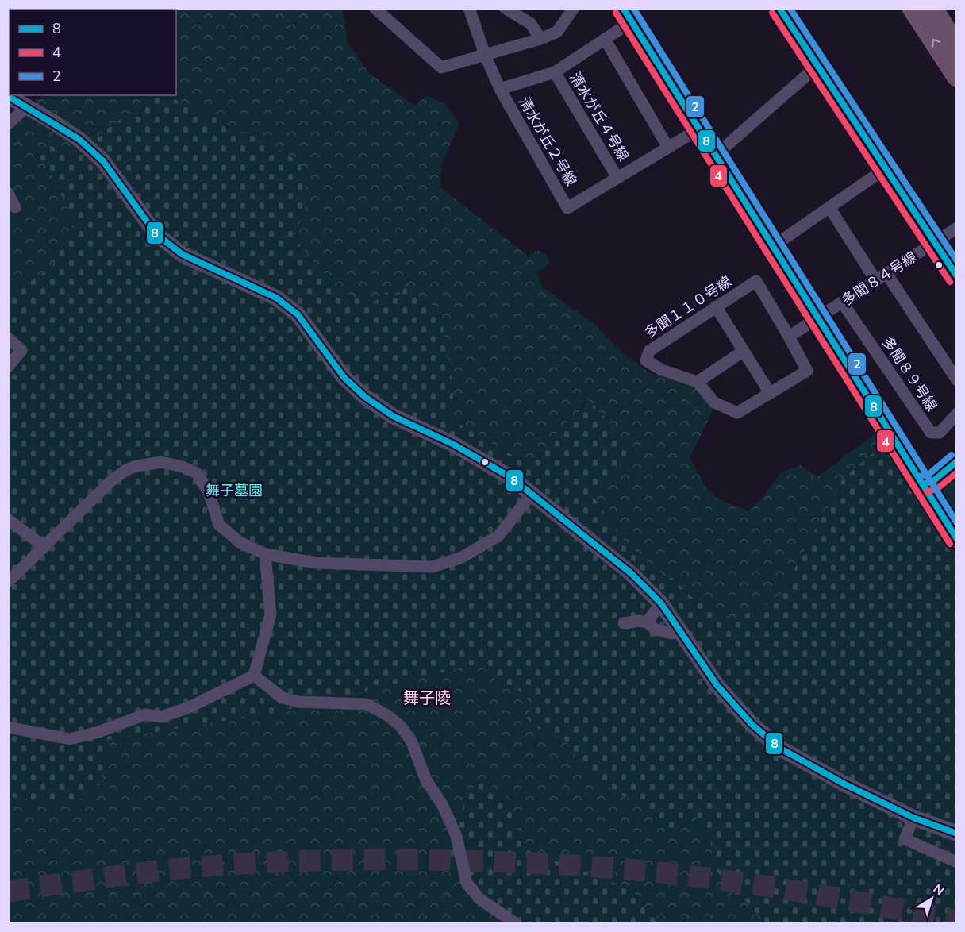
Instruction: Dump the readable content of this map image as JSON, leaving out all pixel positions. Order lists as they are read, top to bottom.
{
  "streets": {
    "street": [
      "清水が丘４号線",
      "清水が丘２号線",
      "多聞８４号線",
      "多聞１１０号線",
      "多聞８９号線"
    ]
  },
  "crossings": [
    ["清水が丘４号線", "清水が丘２号線"],
    ["多聞８４号線", "多聞８９号線"]
  ],
  "districts": ["舞子陵"],
  "parks": ["舞子墓園"],
  "lines": ["transit line 8", "transit line 2", "transit line 4"],
  "legend": ["8", "4", "2"],
  "north": "top right"
}
